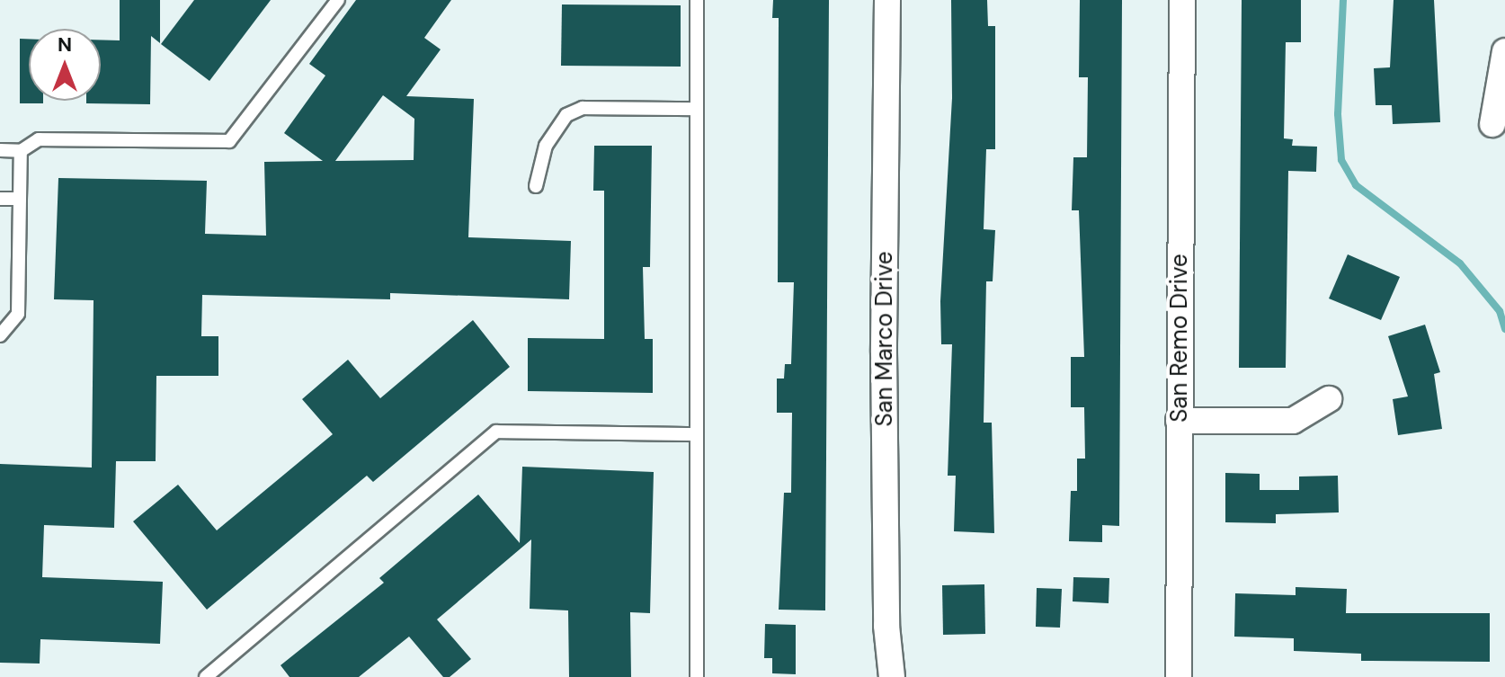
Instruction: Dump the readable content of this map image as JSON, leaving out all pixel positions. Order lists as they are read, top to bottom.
{
  "streets": {
    "street": ["San Remo Drive", "San Marco Drive"]
  },
  "north": "top"
}
